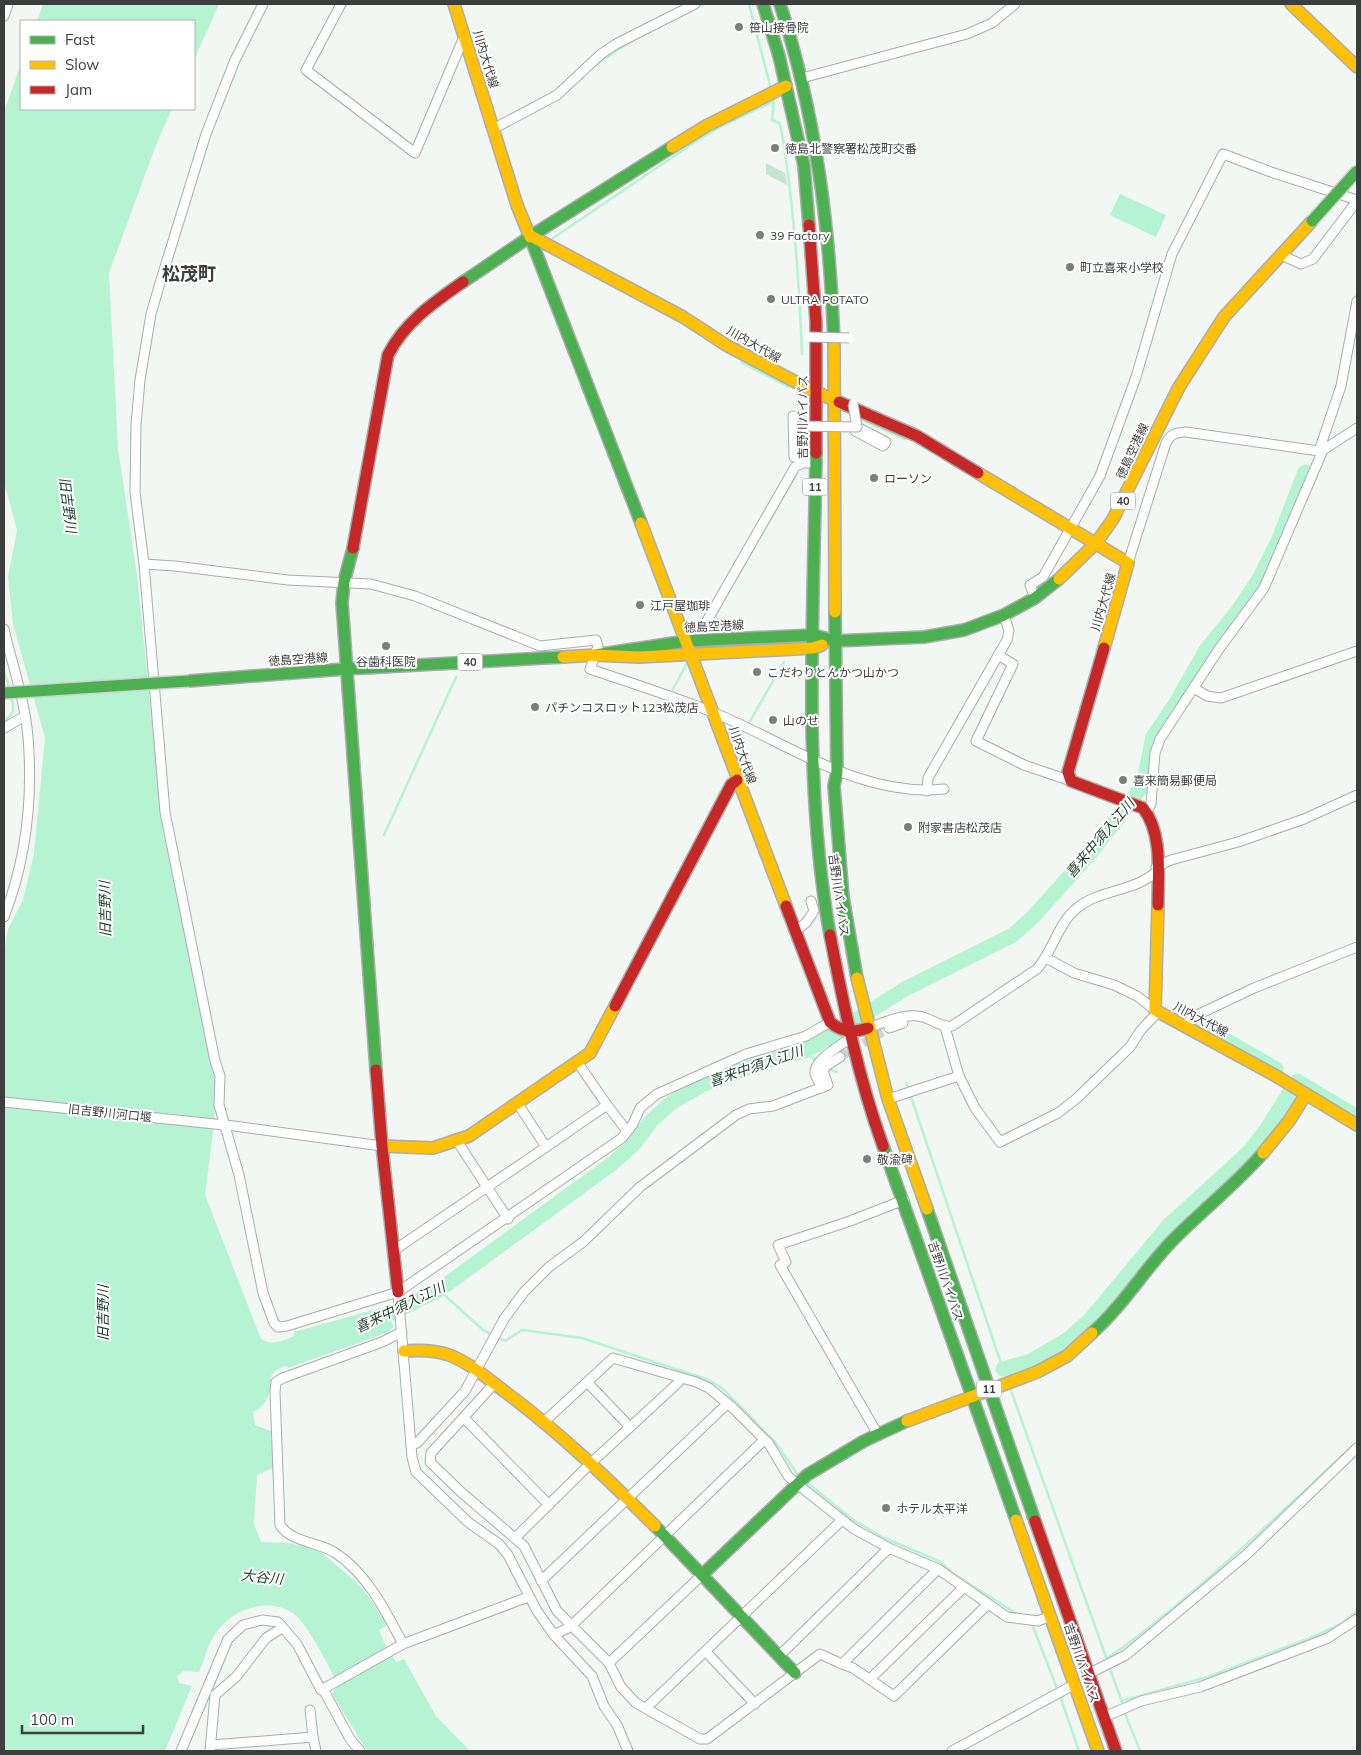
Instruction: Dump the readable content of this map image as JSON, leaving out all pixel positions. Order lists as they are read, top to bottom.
{
  "streets": {
    "main road": [
      "川内大代線",
      "吉野川バイパス",
      "徳島空港線",
      "11",
      "40"
    ],
    "street": ["旧吉野川河口堰"]
  },
  "crossings": [
    ["川内大代線", "吉野川バイパス"],
    ["川内大代線", "徳島空港線"],
    ["吉野川バイパス", "徳島空港線"]
  ],
  "districts": ["松茂町"],
  "water": ["旧吉野川", "喜来中須入江川", "大谷川"],
  "places": [
    "笹山接骨院",
    "徳島北警察署松茂町交番",
    "39 Factory",
    "町立喜来小学校",
    "ULTRA POTATO",
    "ローソン",
    "江戸屋珈琲",
    "谷歯科医院",
    "こだわりとんかつ山かつ",
    "パチンコスロット123松茂店",
    "山のせ",
    "喜来簡易郵便局",
    "附家書店松茂店",
    "敬渝碑",
    "ホテル太平洋"
  ],
  "legend": ["Fast", "Slow", "Jam"],
  "scale_bar": "100 m"
}
